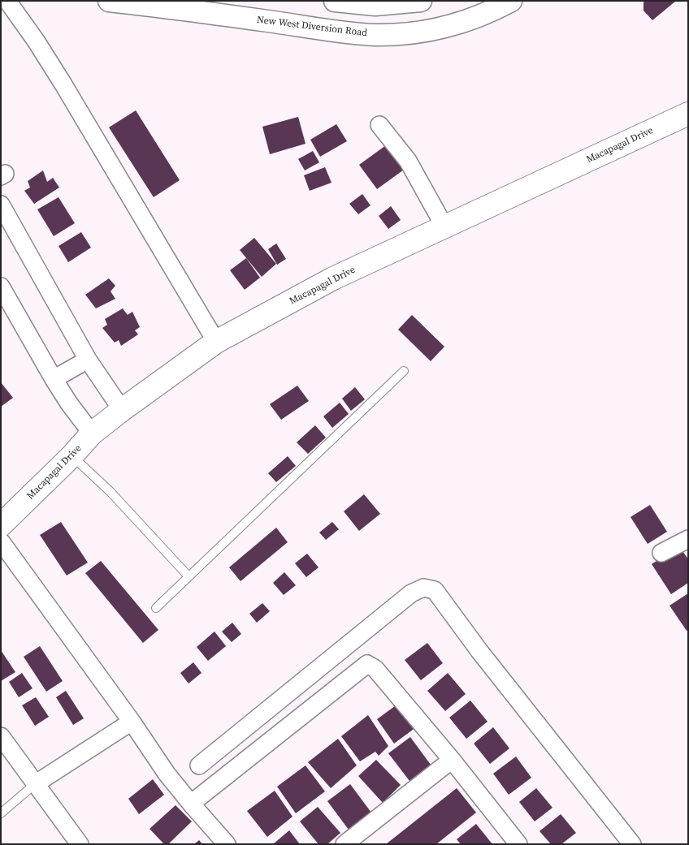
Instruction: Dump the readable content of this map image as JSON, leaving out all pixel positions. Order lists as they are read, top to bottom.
{
  "streets": {
    "main road": ["Macapagal Drive"],
    "street": ["New West Diversion Road"]
  }
}
